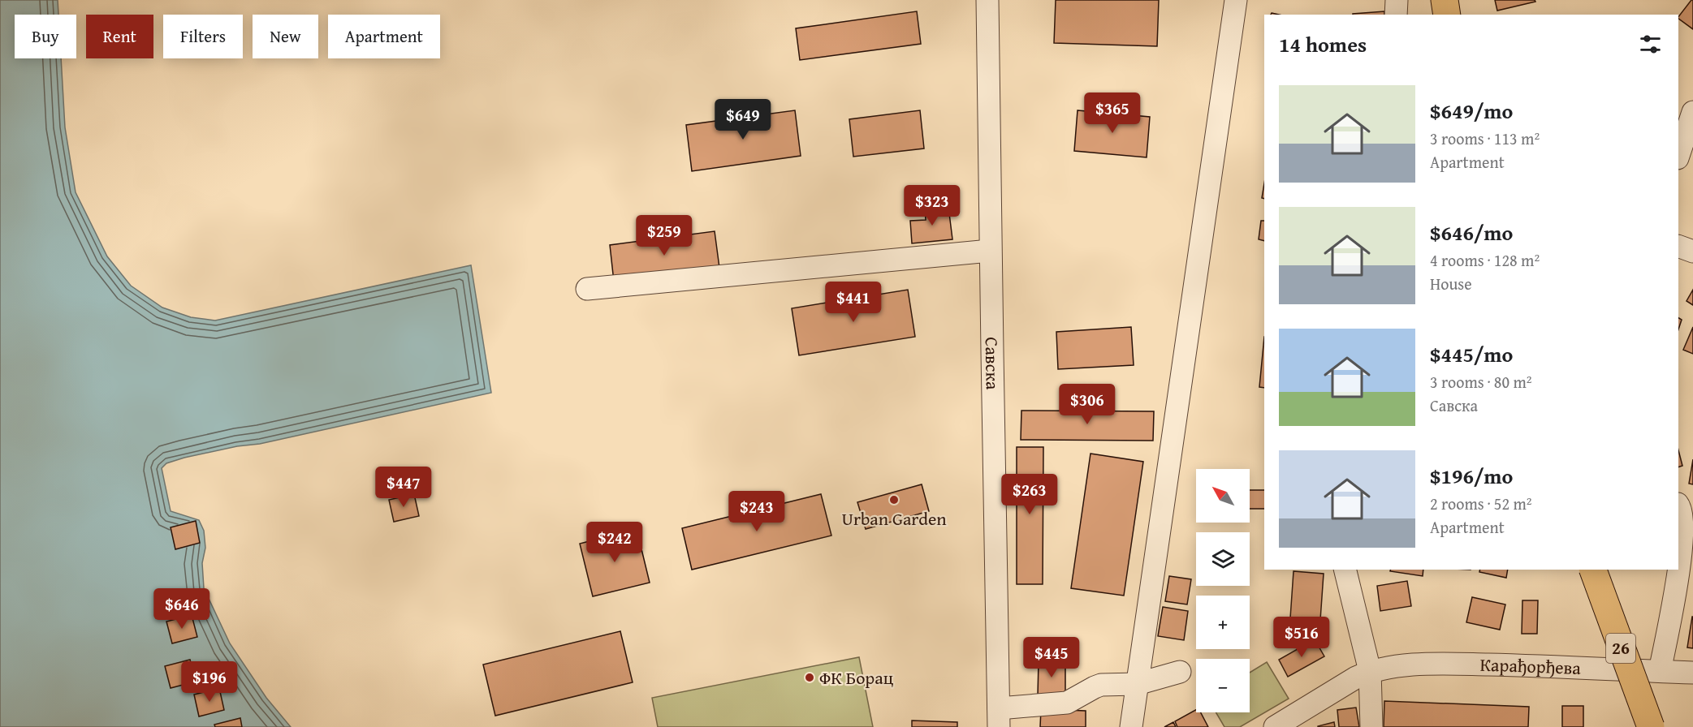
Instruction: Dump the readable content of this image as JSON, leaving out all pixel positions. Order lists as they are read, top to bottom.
{
  "streets": {
    "main road": ["26"],
    "street": ["Савска", "Карађорђева"]
  },
  "places": ["Urban Garden", "ФК Борац"],
  "north": "top left",
  "page": {
    "chip": [
      "Buy",
      "Rent",
      "Filters",
      "New",
      "Apartment"
    ],
    "heading": "14 homes",
    "list": [
      {
        "name": "$649/mo",
        "note": "3 rooms · 113 m² · Apartment"
      },
      {
        "name": "$646/mo",
        "note": "4 rooms · 128 m² · House"
      },
      {
        "name": "$445/mo",
        "note": "3 rooms · 80 m² · Савска"
      },
      {
        "name": "$196/mo",
        "note": "2 rooms · 52 m² · Apartment"
      }
    ],
    "price": [
      "$365",
      "$649",
      "$323",
      "$259",
      "$441",
      "$306",
      "$447",
      "$263",
      "$243",
      "$242",
      "$646",
      "$516",
      "$445",
      "$196"
    ],
    "map_buttons": ["+", "−"]
  }
}
